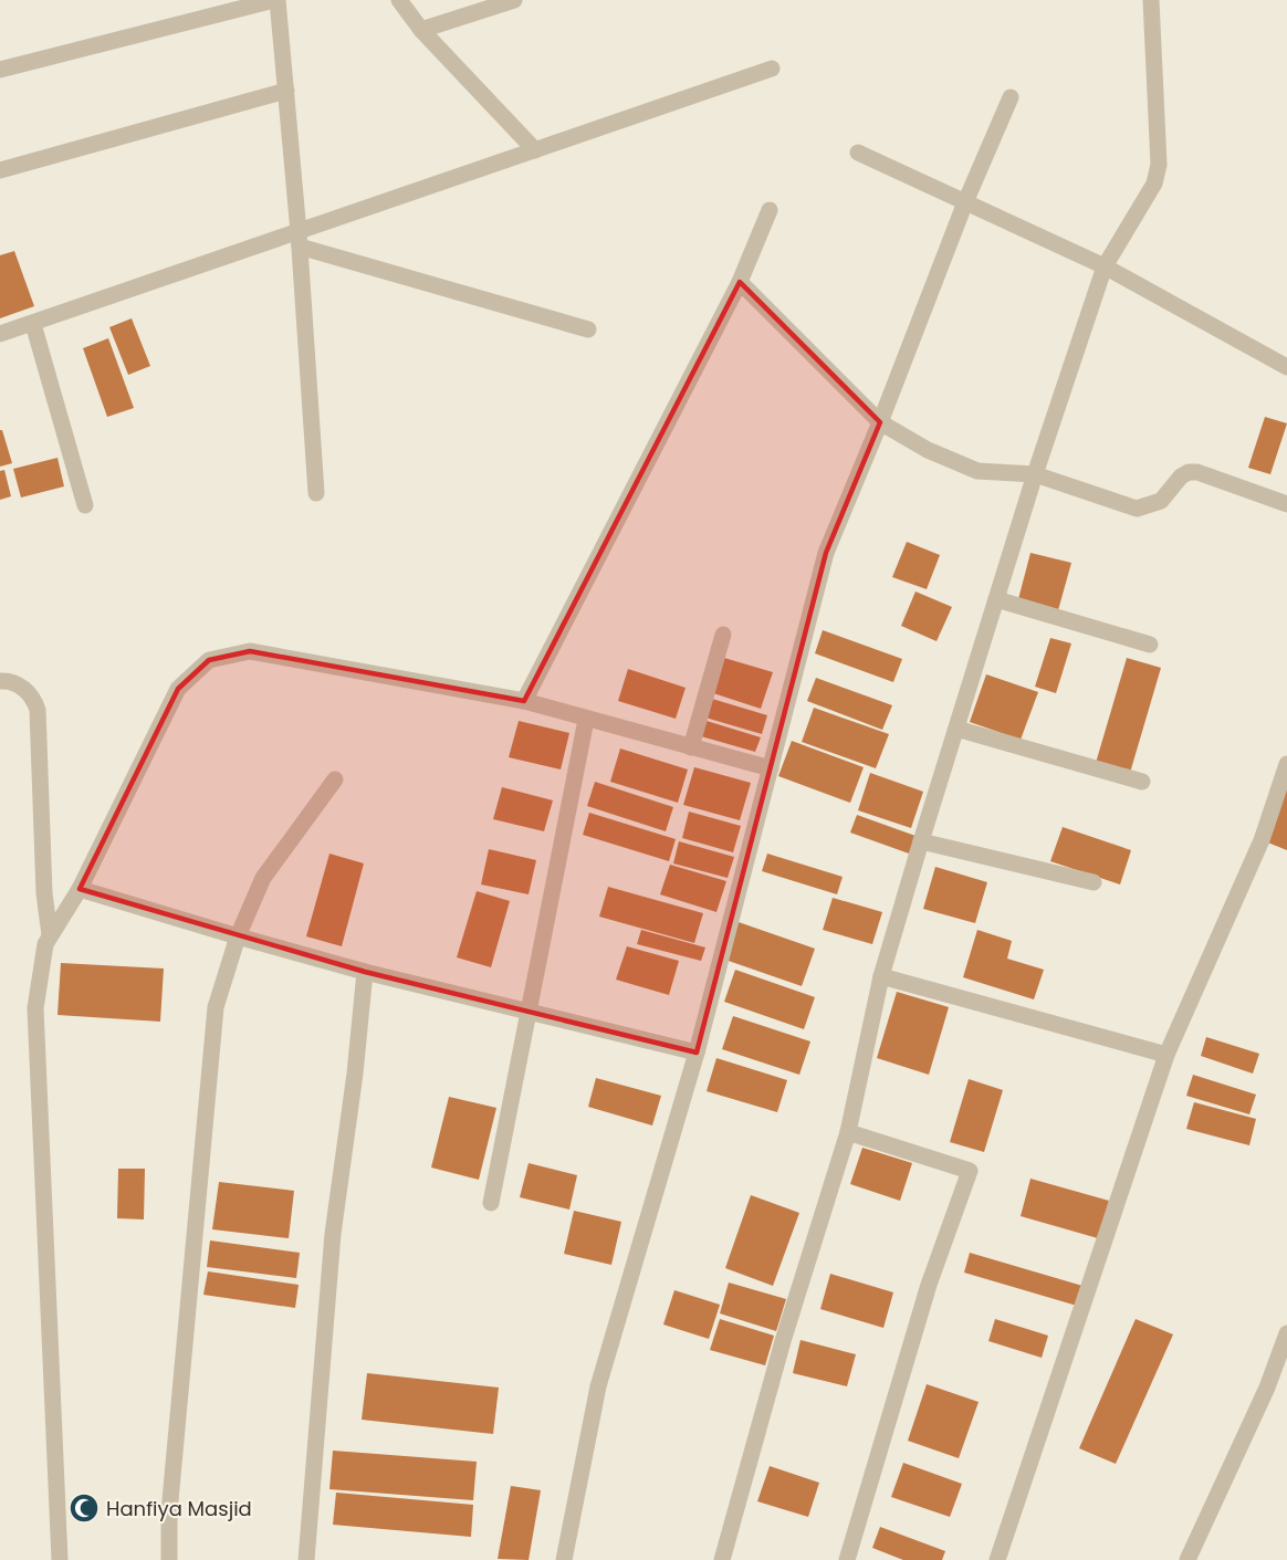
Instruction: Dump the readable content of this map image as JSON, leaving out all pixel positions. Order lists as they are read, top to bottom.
{
  "places": {
    "mosque": ["Hanfiya Masjid"]
  }
}
